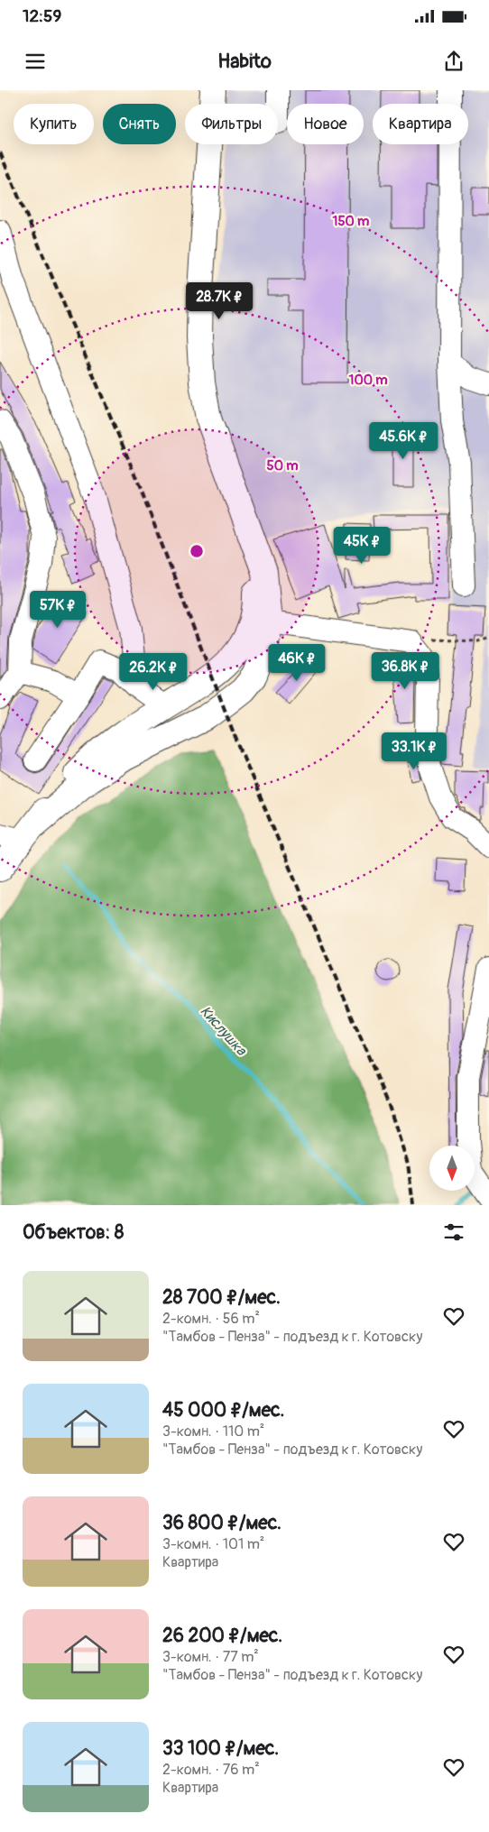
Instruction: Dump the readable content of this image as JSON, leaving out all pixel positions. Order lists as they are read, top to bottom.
{
  "water": ["Кислушка"],
  "north": "bottom",
  "page": {
    "status": "12:59",
    "header": "Habito",
    "chip": [
      "Купить",
      "Снять",
      "Фильтры",
      "Новое",
      "Квартира"
    ],
    "price": [
      "28.7K ₽",
      "45.6K ₽",
      "45K ₽",
      "57K ₽",
      "46K ₽",
      "36.8K ₽",
      "26.2K ₽",
      "33.1K ₽"
    ],
    "heading": "Объектов: 8",
    "list": [
      {
        "name": "28 700 ₽/мес.",
        "note": "2-комн. · 56 m² · \"Тамбов - Пенза\" - подъезд к г. Котовску"
      },
      {
        "name": "45 000 ₽/мес.",
        "note": "3-комн. · 110 m² · \"Тамбов - Пенза\" - подъезд к г. Котовску"
      },
      {
        "name": "36 800 ₽/мес.",
        "note": "3-комн. · 101 m² · Квартира"
      },
      {
        "name": "26 200 ₽/мес.",
        "note": "3-комн. · 77 m² · \"Тамбов - Пенза\" - подъезд к г. Котовску"
      },
      {
        "name": "33 100 ₽/мес.",
        "note": "2-комн. · 76 m² · Квартира"
      }
    ]
  },
  "rings": ["150 m", "100 m", "50 m"]
}
